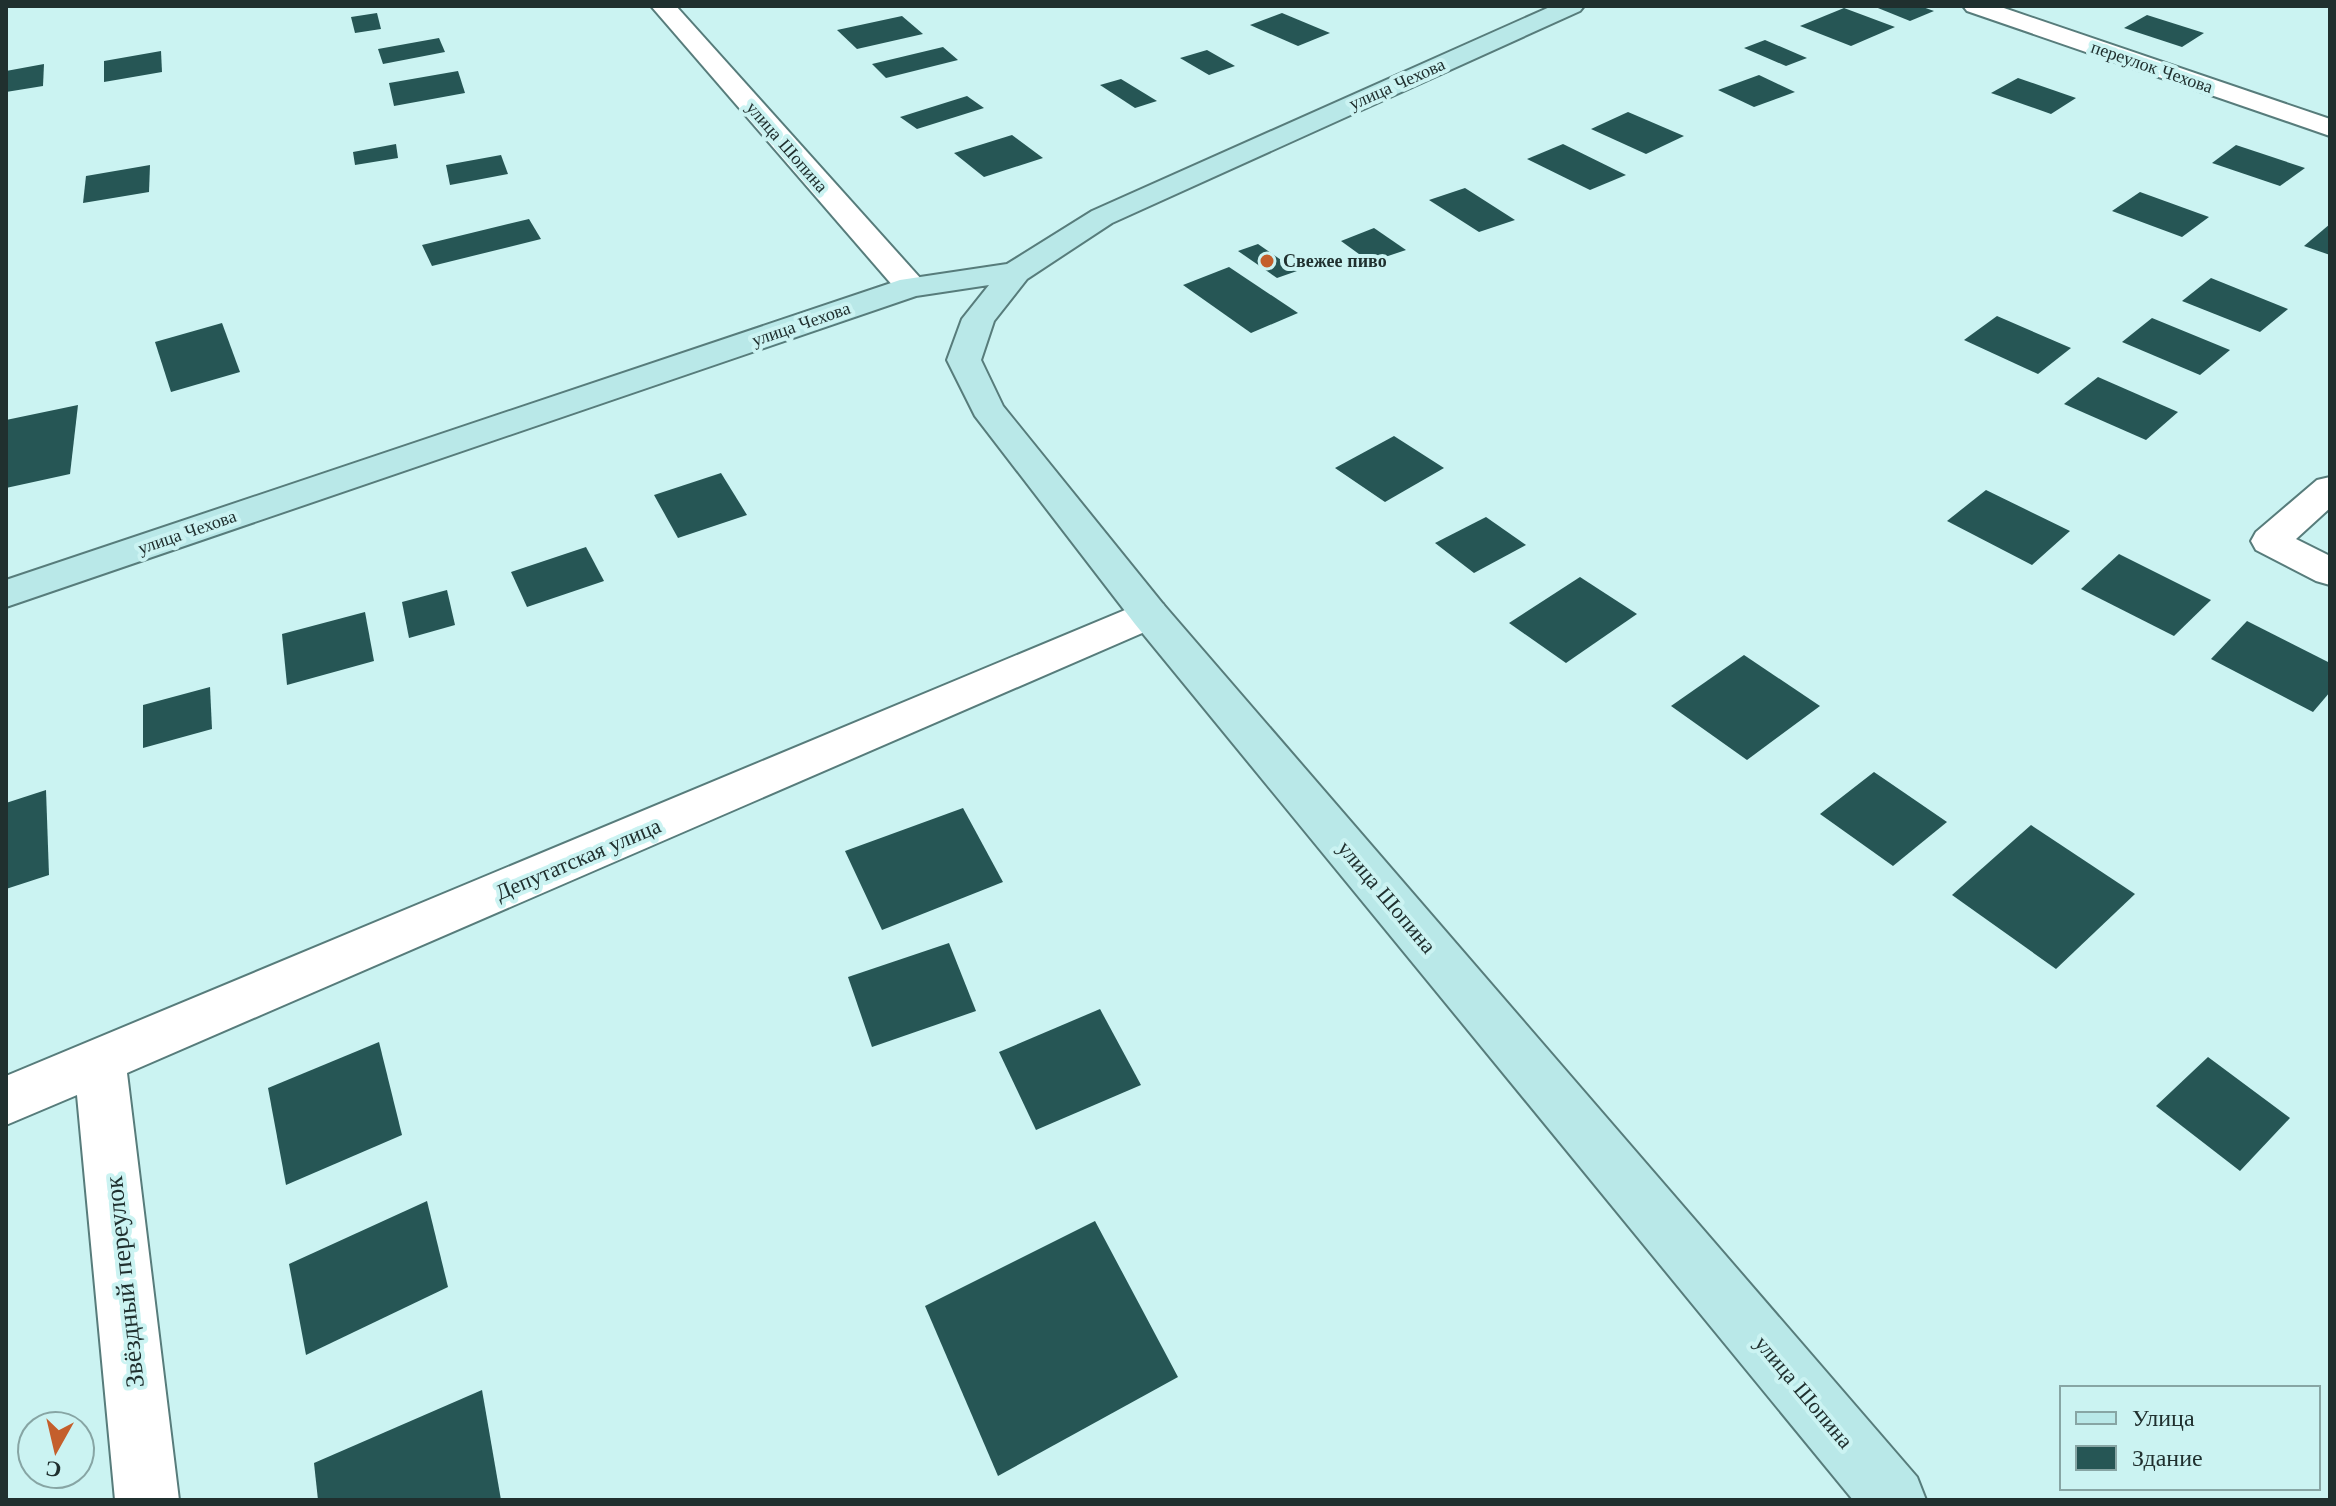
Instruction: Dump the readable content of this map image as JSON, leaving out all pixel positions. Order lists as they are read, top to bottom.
{
  "streets": {
    "main road": ["улица Чехова", "улица Шопина"],
    "street": ["переулок Чехова", "Депутатская улица", "Звёздный переулок"]
  },
  "crossings": [
    ["улица Чехова", "улица Шопина"],
    ["улица Шопина", "Депутатская улица"],
    ["Депутатская улица", "Звёздный переулок"]
  ],
  "places": ["Свежее пиво"],
  "legend": ["Улица", "Здание"],
  "north": "bottom"
}
